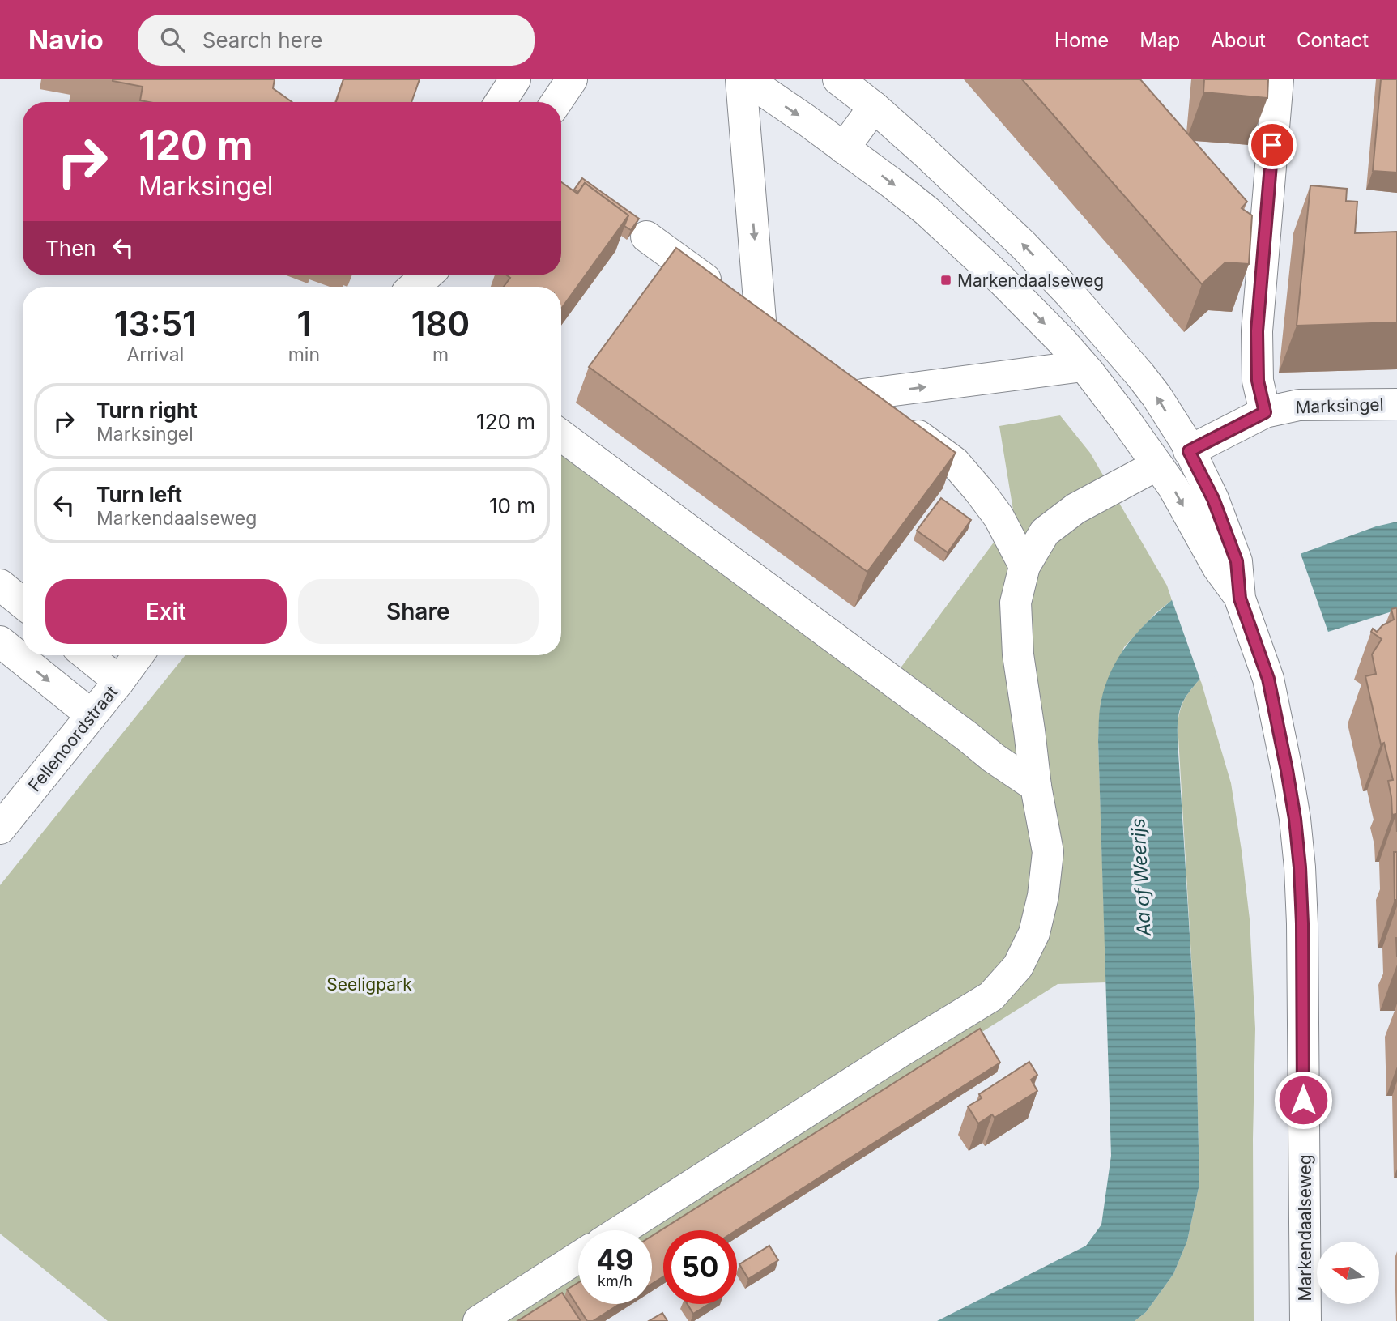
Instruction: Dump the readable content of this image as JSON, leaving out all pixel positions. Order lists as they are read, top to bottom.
{
  "streets": {
    "main road": ["Marksingel", "Fellenoordstraat", "Markendaalseweg"]
  },
  "crossings": [
    ["Marksingel", "Markendaalseweg"]
  ],
  "water": ["Aa of Weerijs"],
  "parks": ["Seeligpark"],
  "places": {
    "transit": ["Markendaalseweg"]
  },
  "north": "left",
  "page": {
    "header": "Navio",
    "search": "Search here",
    "nav": [
      "Home",
      "Map",
      "About",
      "Contact"
    ],
    "turn": ["120 m", "Marksingel"],
    "then": "Then",
    "eta": [
      "13:51",
      "Arrival",
      "1",
      "min",
      "180",
      "m"
    ],
    "list": [
      {
        "name": "Turn right",
        "note": "Marksingel",
        "value": "120 m"
      },
      {
        "name": "Turn left",
        "note": "Markendaalseweg",
        "value": "10 m"
      }
    ],
    "buttons": ["Exit", "Share"],
    "speed": "49 km/h",
    "limit": "50"
  }
}
